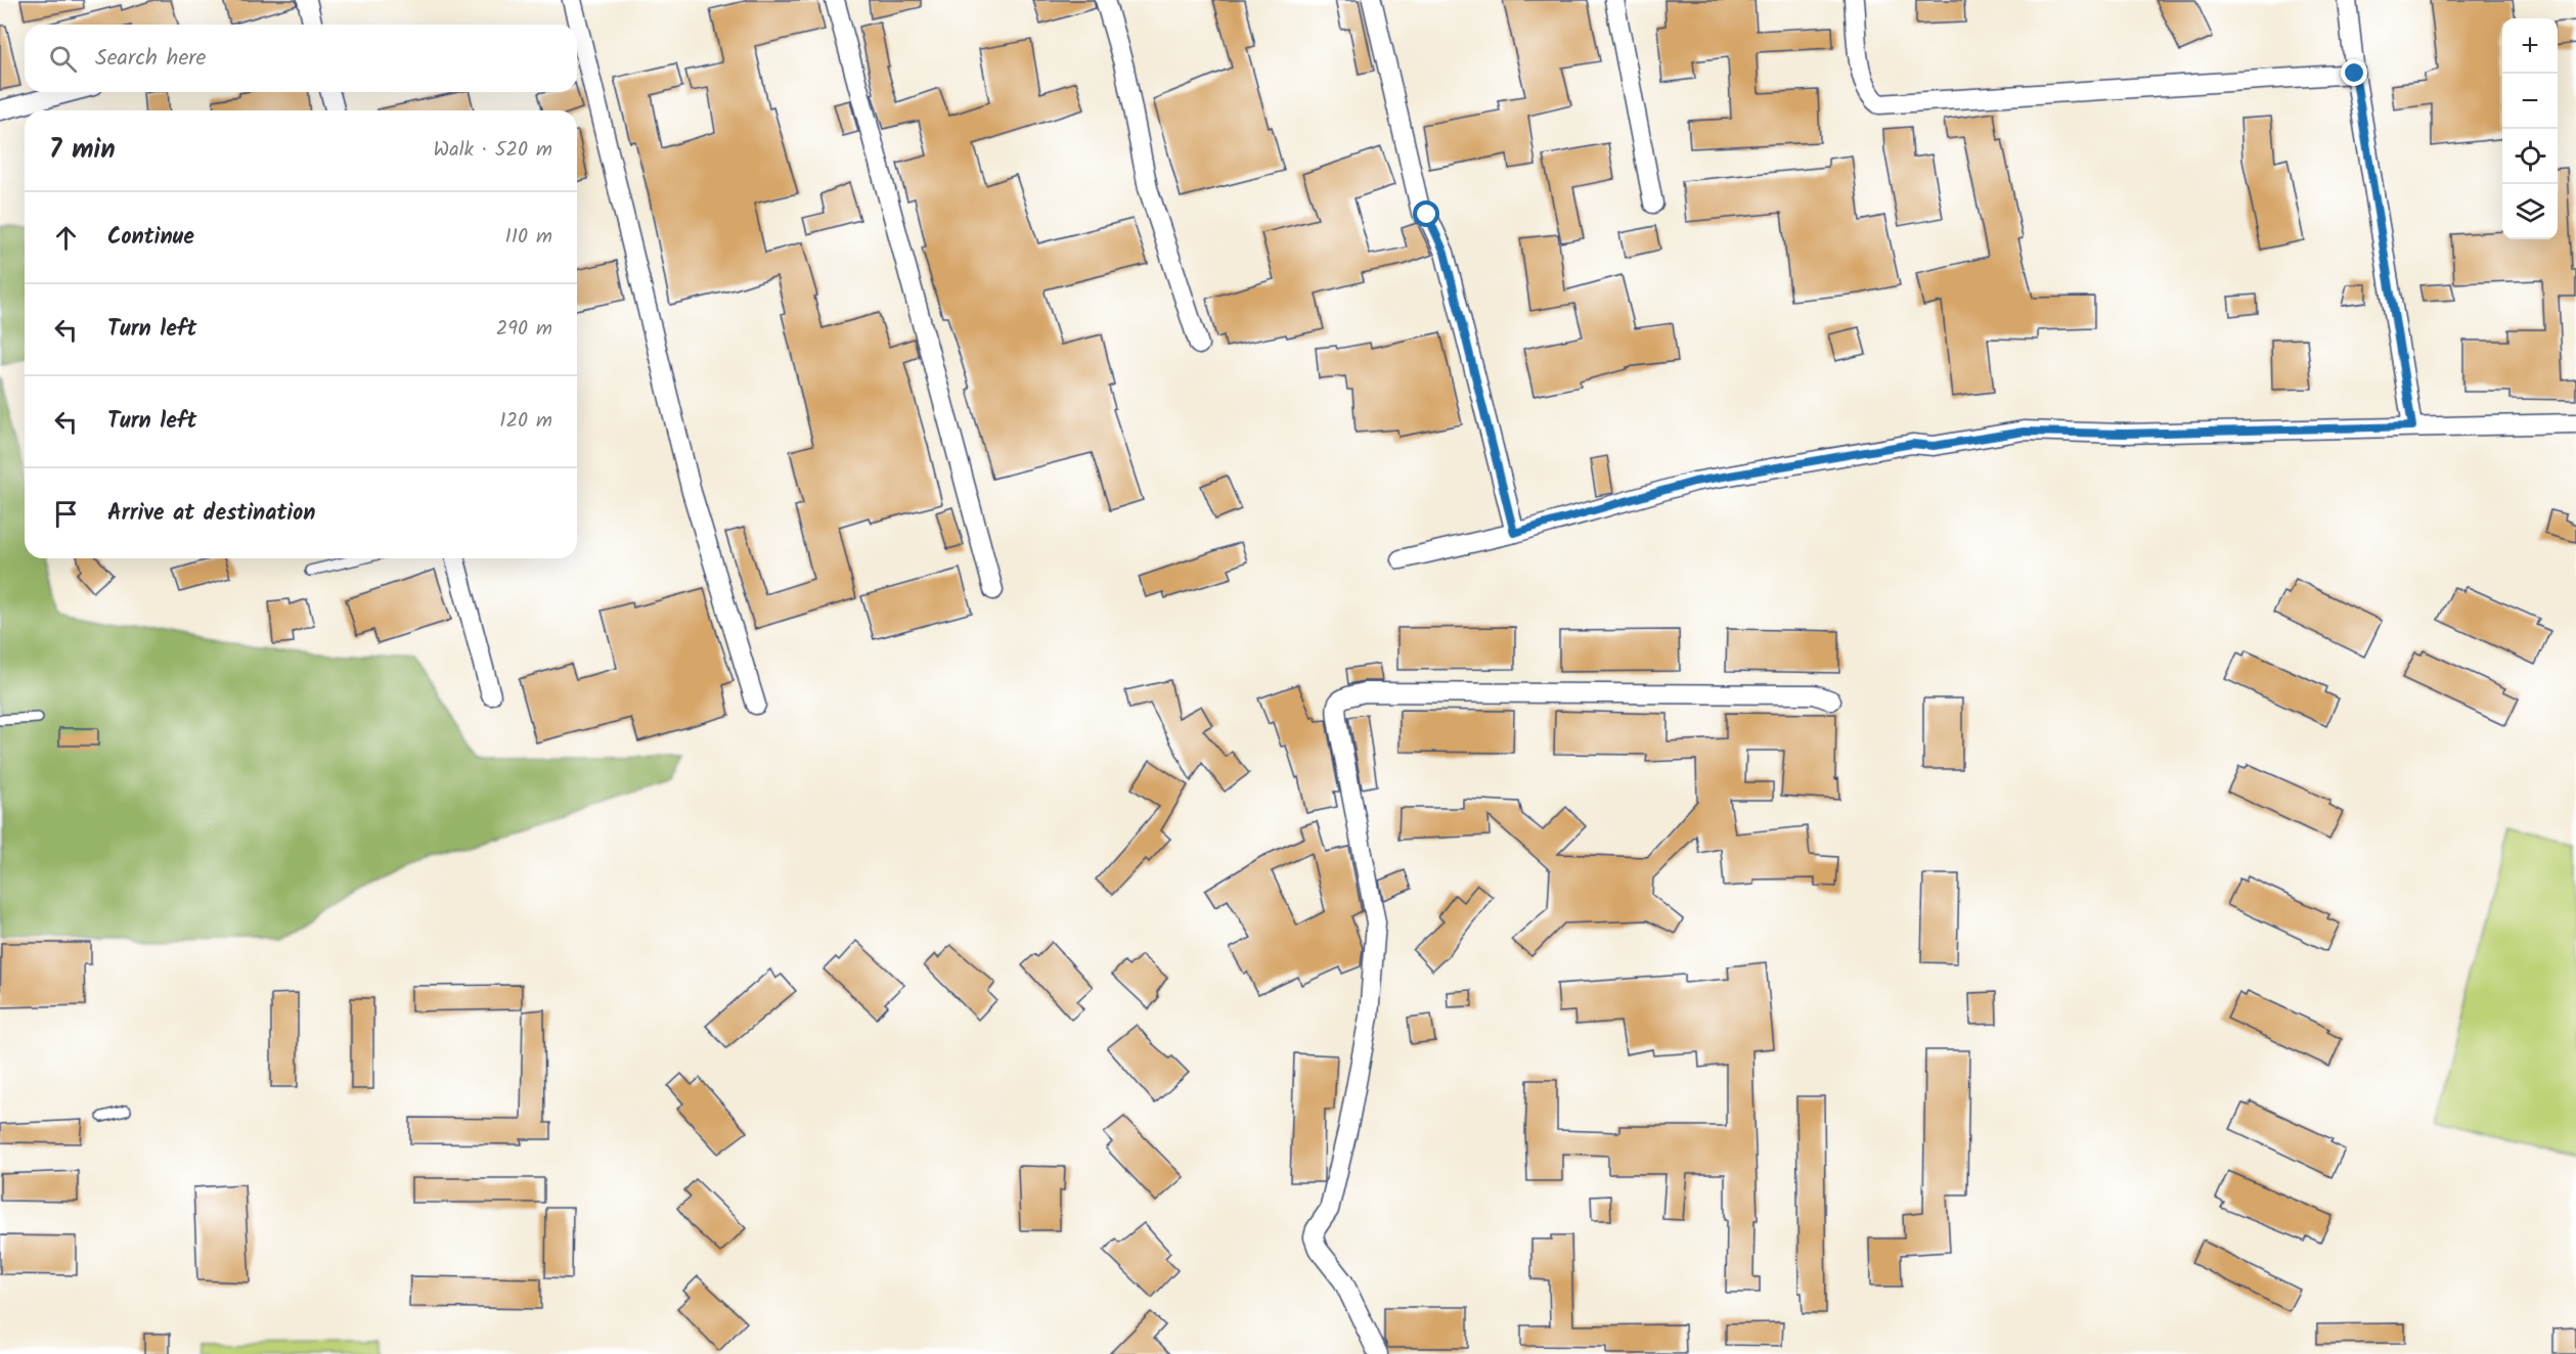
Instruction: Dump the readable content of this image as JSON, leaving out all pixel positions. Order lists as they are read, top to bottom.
{
  "page": {
    "map_buttons": ["+", "−"],
    "search": "Search here",
    "heading": ["7 min", "Walk · 520 m"],
    "list": [
      ["Continue", "110 m"],
      ["Turn left", "290 m"],
      ["Turn left", "120 m"],
      "Arrive at destination"
    ]
  }
}
